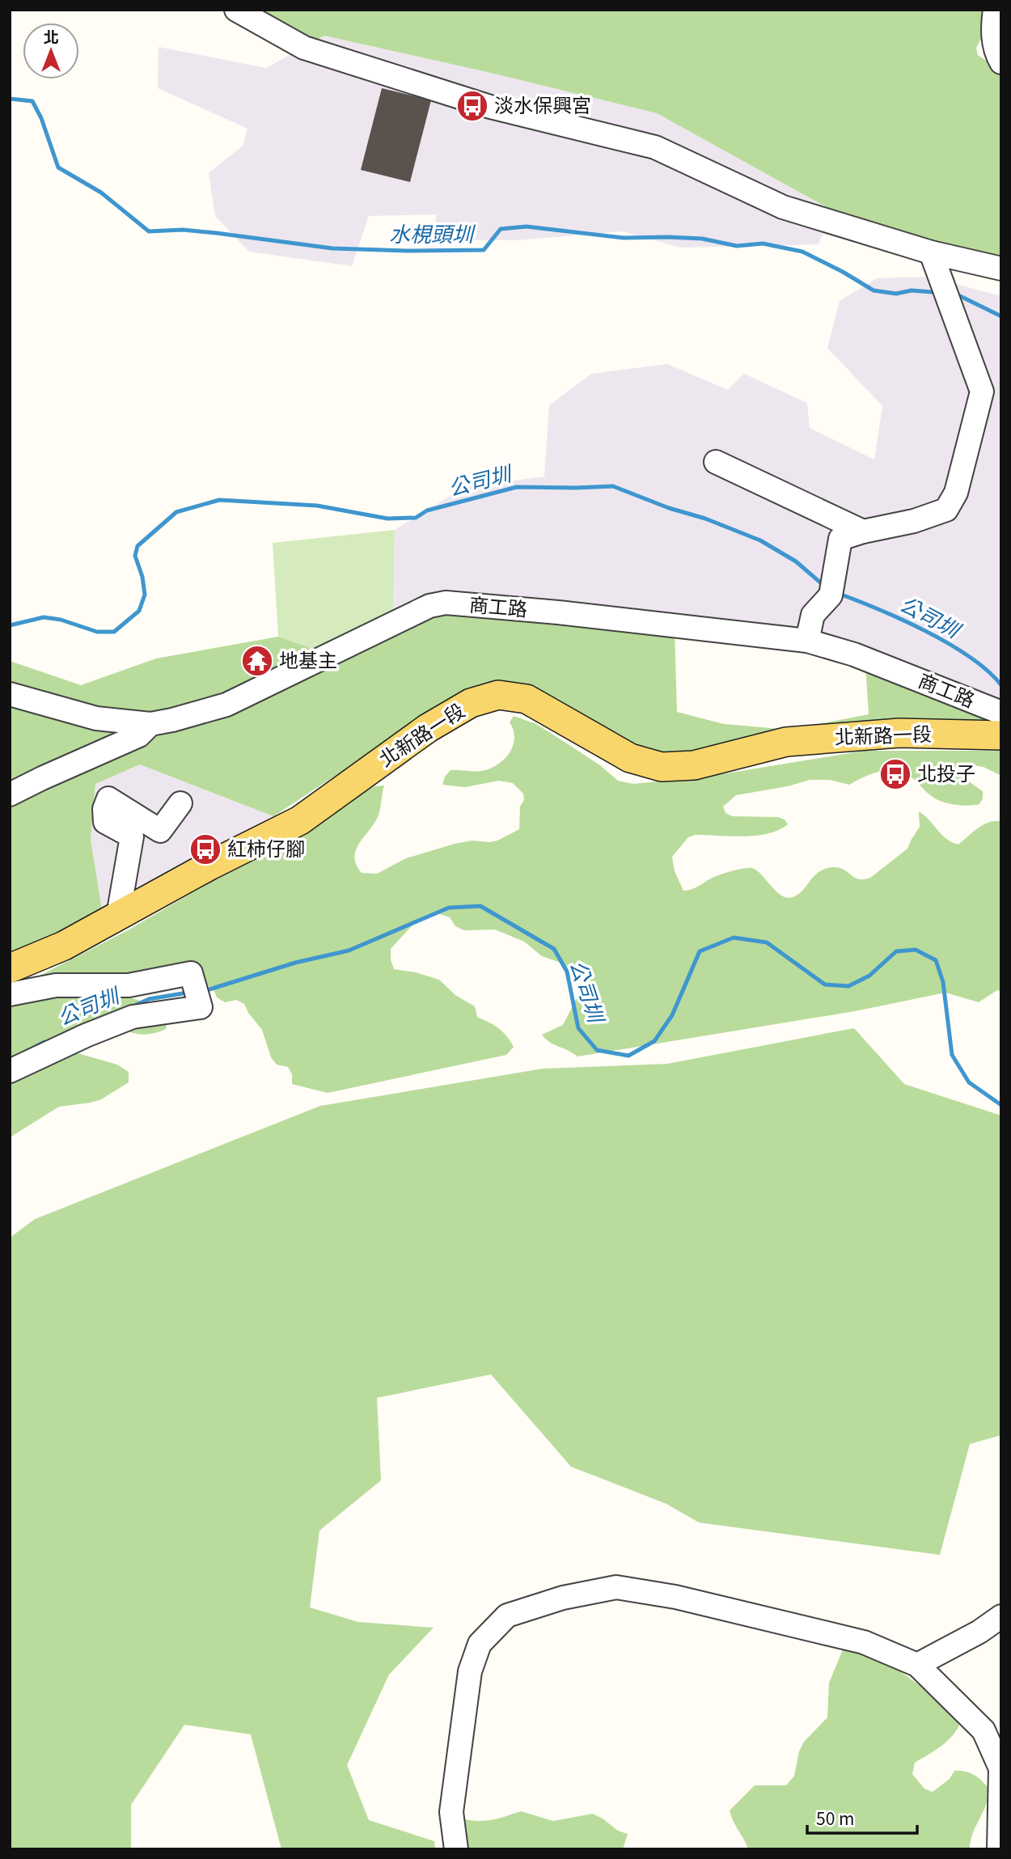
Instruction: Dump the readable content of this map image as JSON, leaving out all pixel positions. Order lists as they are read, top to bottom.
{
  "streets": {
    "main road": ["北新路一段"],
    "street": ["商工路"]
  },
  "water": ["水梘頭圳", "公司圳"],
  "places": {
    "bus stop": ["淡水保興宮", "北投子", "紅柿仔腳"],
    "temple": ["地基主"]
  },
  "scale_bar": "50 m",
  "north": "top"
}
